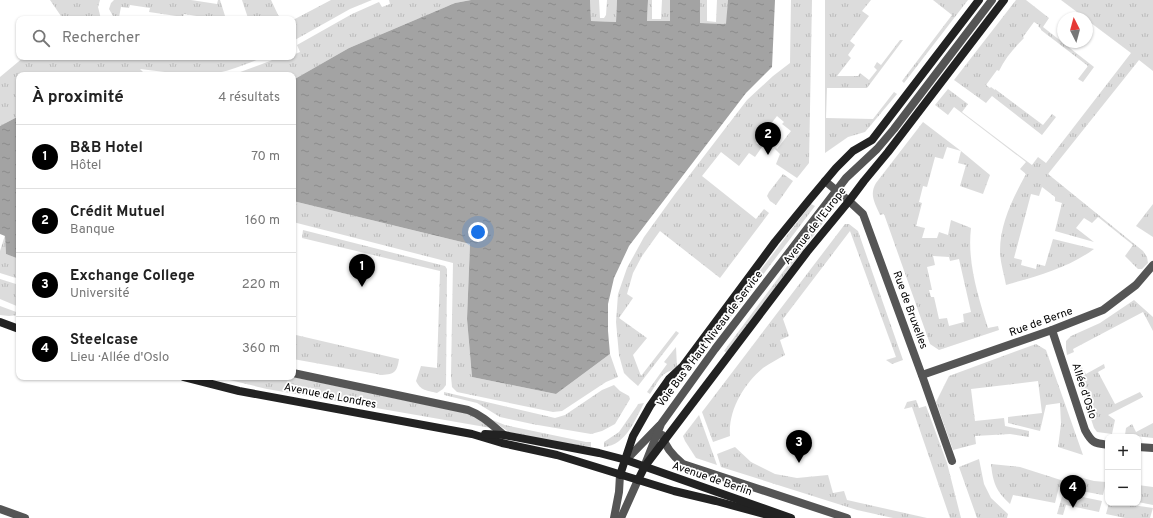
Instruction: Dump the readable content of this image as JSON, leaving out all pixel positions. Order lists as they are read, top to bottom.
{
  "streets": {
    "street": [
      "Avenue de l'Europe",
      "Rue de Bruxelles",
      "Rue de Berne",
      "Voie Bus à Haut Niveau de Service",
      "Allée d'Oslo",
      "Avenue de Londres",
      "Avenue de Berlin"
    ]
  },
  "crossings": [
    ["Avenue de l'Europe", "Rue de Bruxelles"],
    ["Avenue de l'Europe", "Voie Bus à Haut Niveau de Service"],
    ["Avenue de l'Europe", "Avenue de Londres"],
    ["Avenue de l'Europe", "Avenue de Berlin"],
    ["Rue de Bruxelles", "Rue de Berne"],
    ["Rue de Berne", "Allée d'Oslo"],
    ["Avenue de Londres", "Avenue de Berlin"]
  ],
  "north": "top",
  "page": {
    "search": "Rechercher",
    "heading": ["À proximité", "4 résultats"],
    "pins": [
      "2",
      "1",
      "3",
      "4"
    ],
    "list": [
      {
        "mark": "1",
        "name": "B&B Hotel",
        "note": "Hôtel",
        "value": "70 m"
      },
      {
        "mark": "2",
        "name": "Crédit Mutuel",
        "note": "Banque",
        "value": "160 m"
      },
      {
        "mark": "3",
        "name": "Exchange College",
        "note": "Université",
        "value": "220 m"
      },
      {
        "mark": "4",
        "name": "Steelcase",
        "note": "Lieu · Allée d'Oslo",
        "value": "360 m"
      }
    ],
    "map_buttons": ["+", "−"]
  }
}
